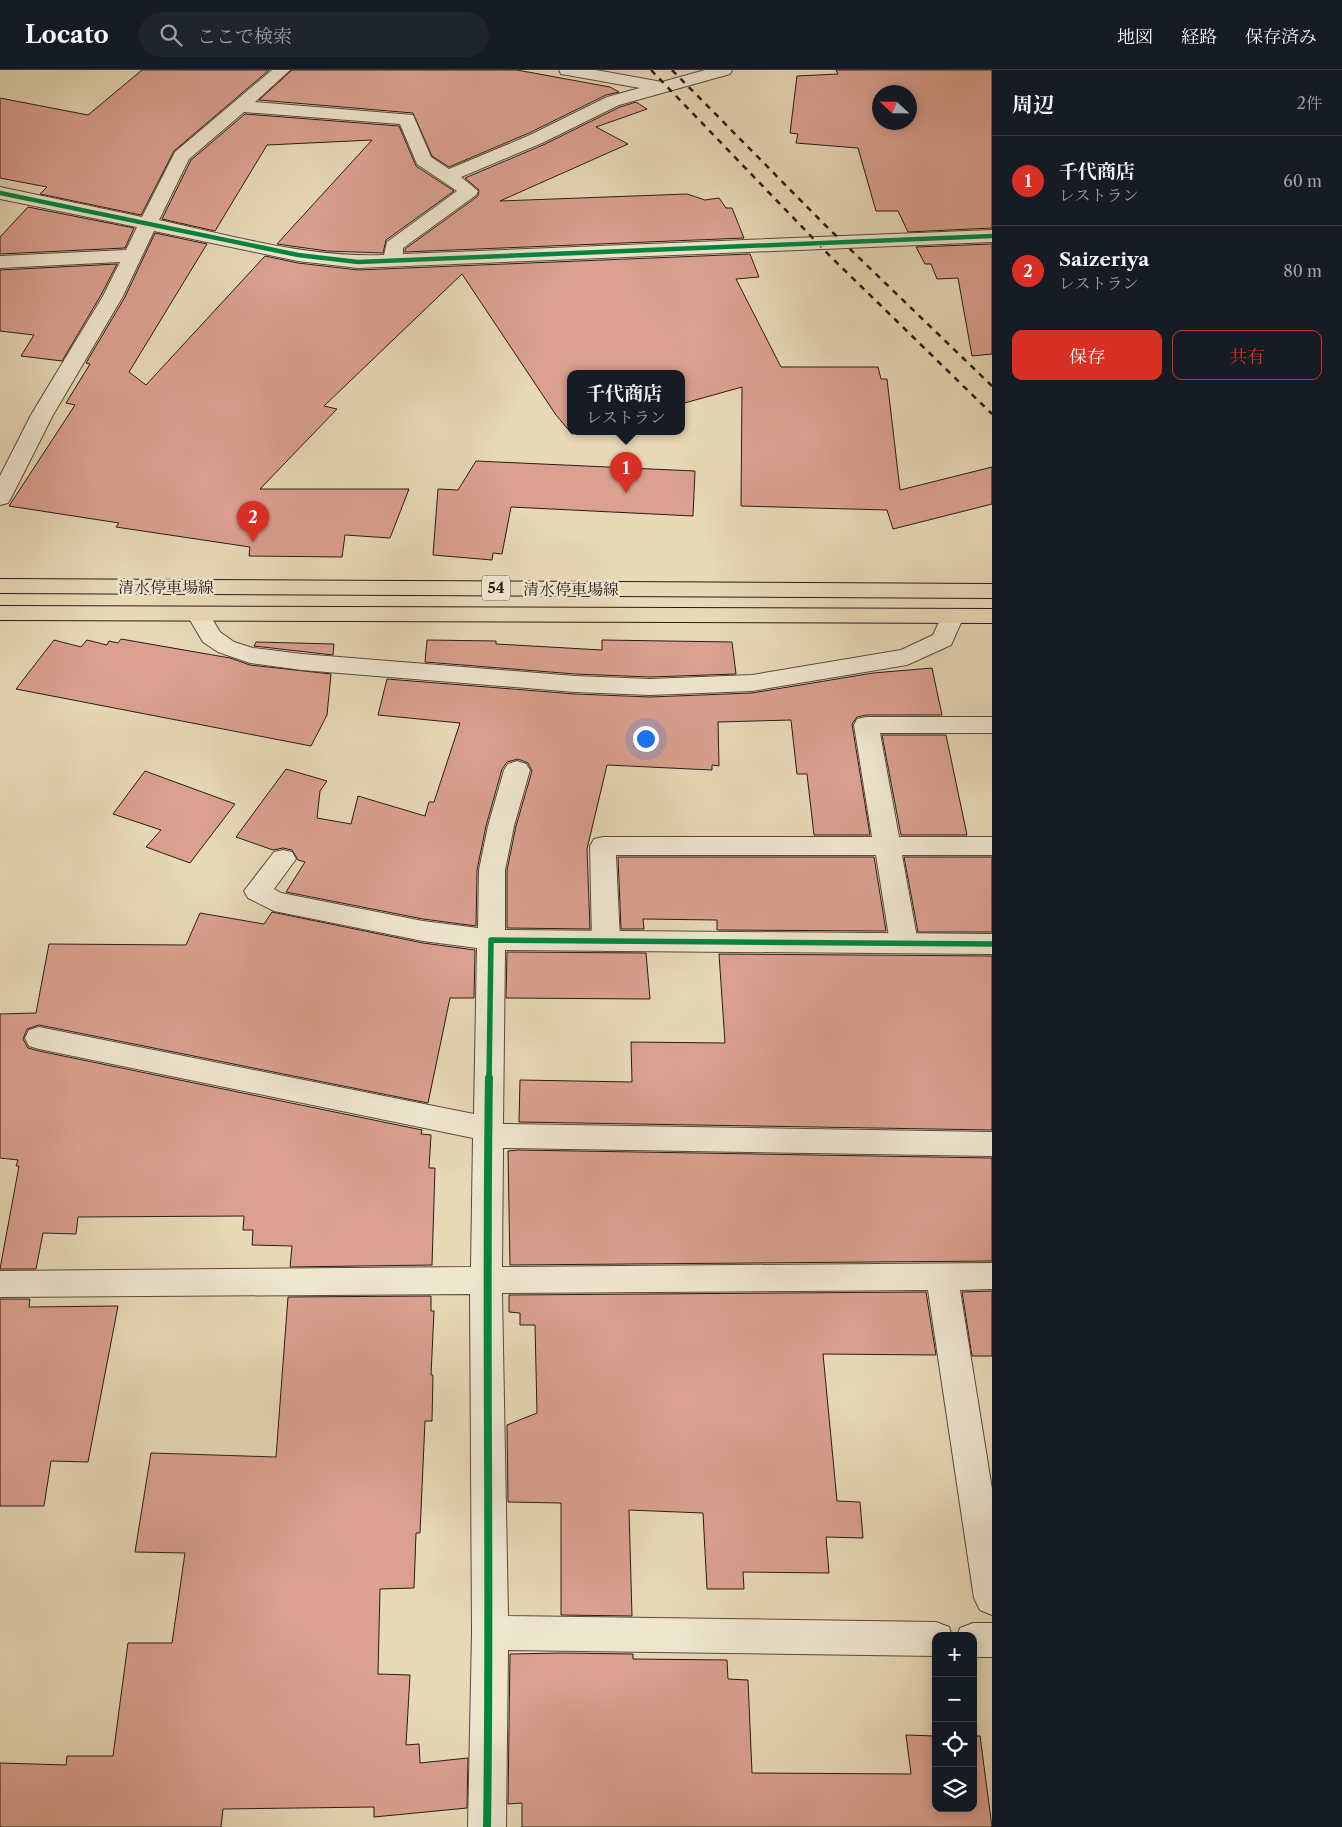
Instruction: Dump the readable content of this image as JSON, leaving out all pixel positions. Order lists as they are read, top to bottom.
{
  "streets": {
    "main road": ["清水停車場線", "54"]
  },
  "north": "left",
  "page": {
    "header": "Locato",
    "search": "ここで検索",
    "nav": ["地図", "経路", "保存済み"],
    "heading": ["周辺", "2件"],
    "list": [
      {
        "mark": "1",
        "name": "千代商店",
        "note": "レストラン",
        "value": "60 m"
      },
      {
        "mark": "2",
        "name": "Saizeriya",
        "note": "レストラン",
        "value": "80 m"
      }
    ],
    "buttons": ["保存", "共有"],
    "popup": ["千代商店", "レストラン"],
    "pins": ["1", "2"],
    "map_buttons": ["+", "−"]
  }
}
